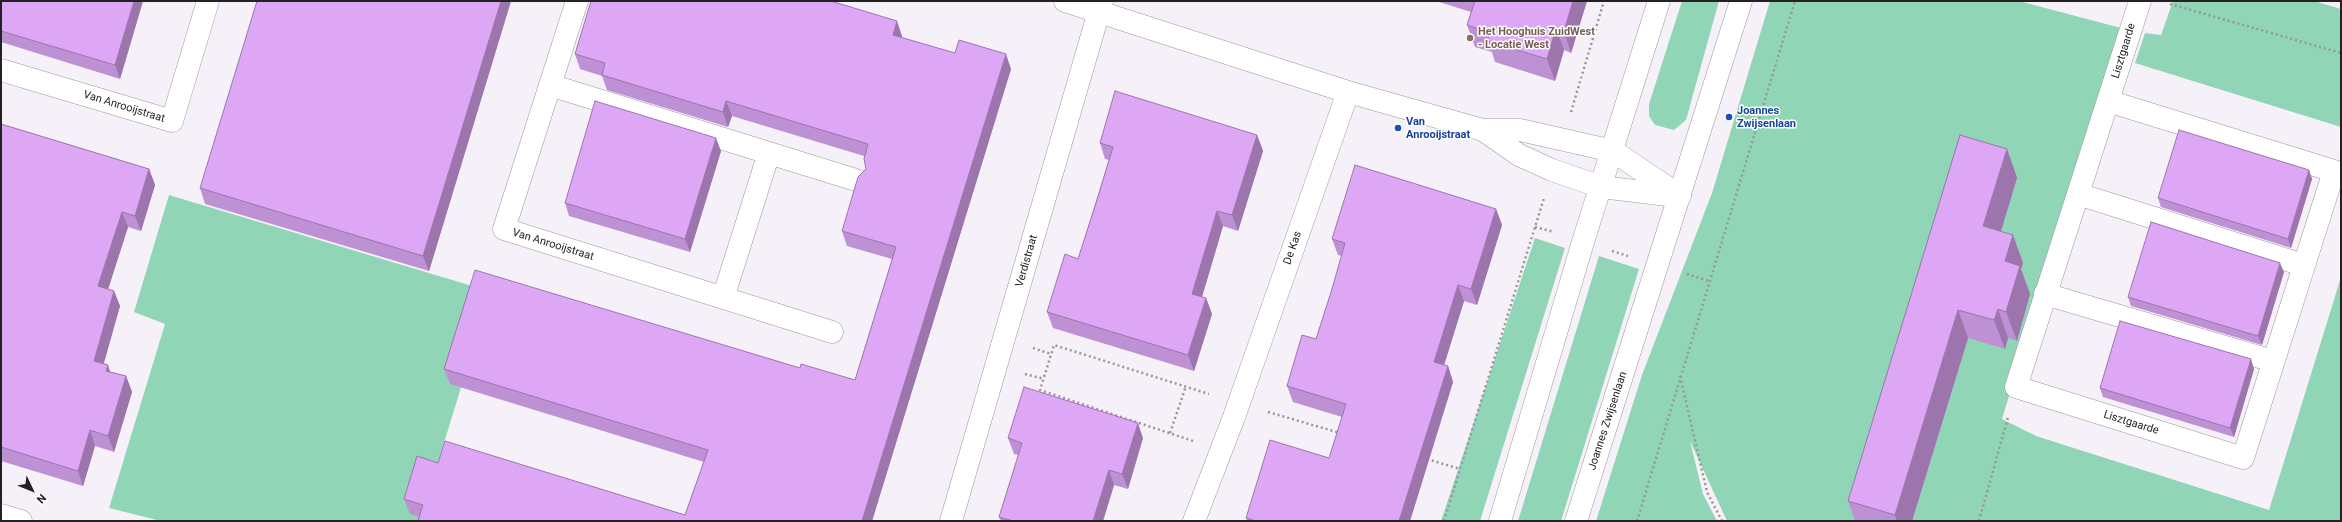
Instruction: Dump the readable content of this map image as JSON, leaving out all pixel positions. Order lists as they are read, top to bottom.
{
  "streets": {
    "street": [
      "Lisztgaarde",
      "Van Anrooijstraat",
      "De Kas",
      "Verdistraat",
      "Joannes Zwijsenlaan"
    ]
  },
  "places": ["Het Hooghuis ZuidWest - Locatie West", "Joannes Zwijsenlaan", "Van Anrooijstraat"],
  "north": "bottom right"
}
